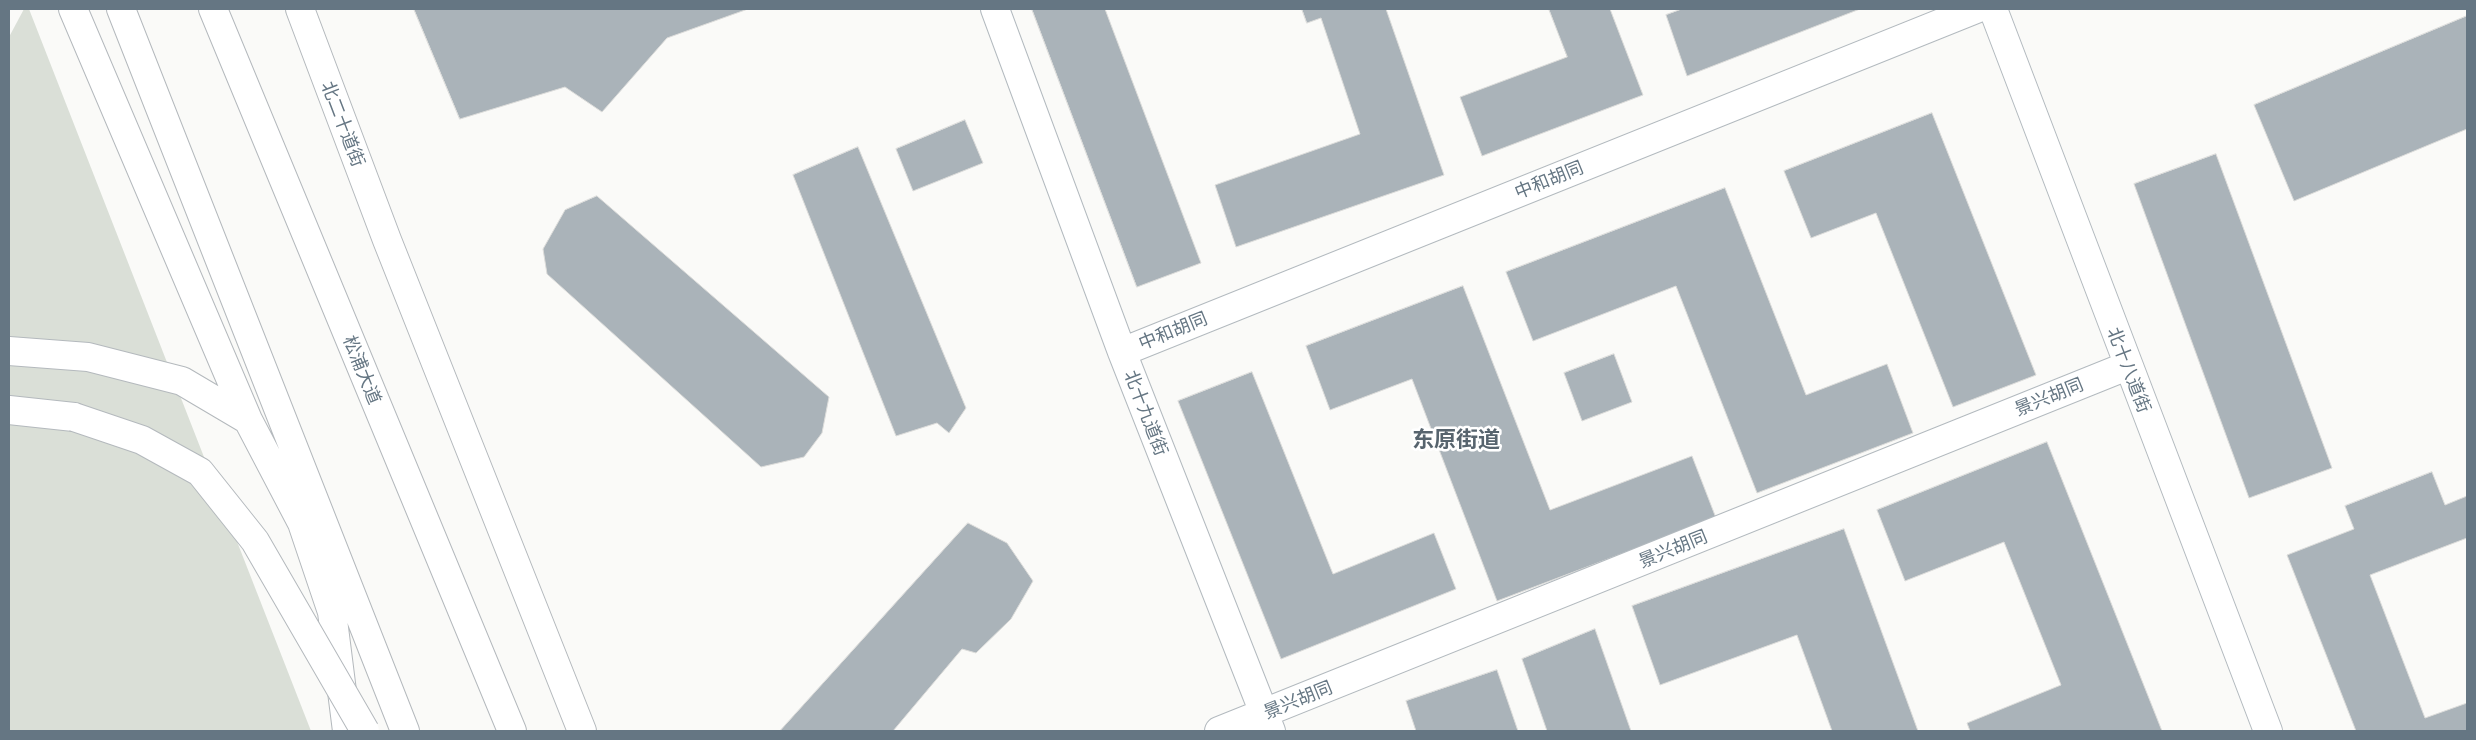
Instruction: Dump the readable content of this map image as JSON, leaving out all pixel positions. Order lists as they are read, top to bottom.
{
  "streets": {
    "main road": [
      "北二十道街",
      "中和胡同",
      "松浦大道",
      "北十八道街",
      "景兴胡同",
      "北十九道街"
    ]
  },
  "crossings": [
    ["中和胡同", "北十九道街"],
    ["北十八道街", "景兴胡同"],
    ["景兴胡同", "北十九道街"]
  ],
  "districts": ["东原街道"]
}
